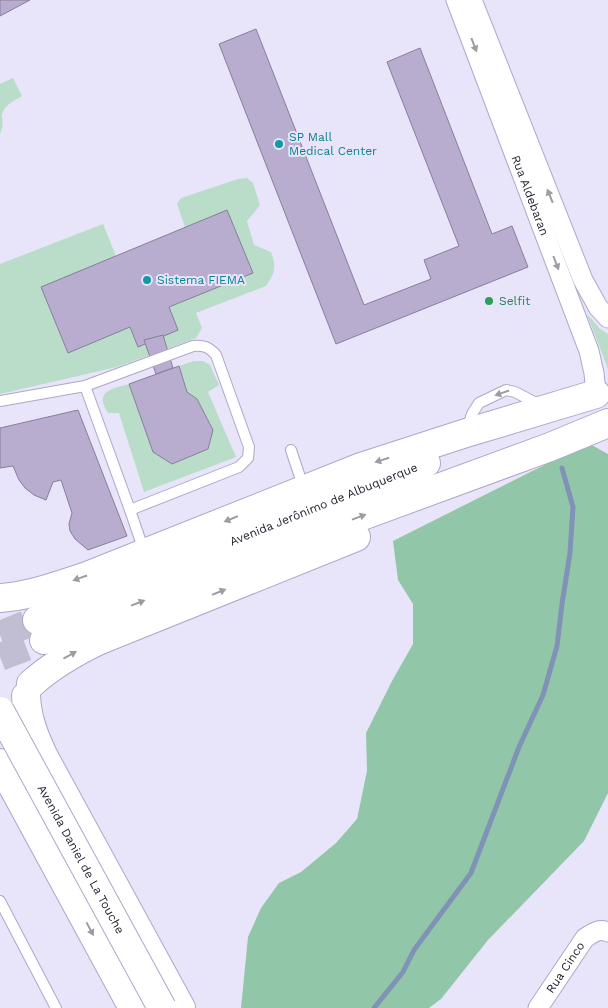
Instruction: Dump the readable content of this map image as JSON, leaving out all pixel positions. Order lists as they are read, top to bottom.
{
  "streets": {
    "main road": ["Avenida Jerônimo de Albuquerque", "Avenida Daniel de La Touche"],
    "street": ["Rua Aldebaran", "Rua Cinco"]
  },
  "crossings": [
    ["Rua Aldebaran", "Avenida Jerônimo de Albuquerque"]
  ],
  "places": ["SP Mall Medical Center", "Sistema FIEMA", "Selfit"]
}
